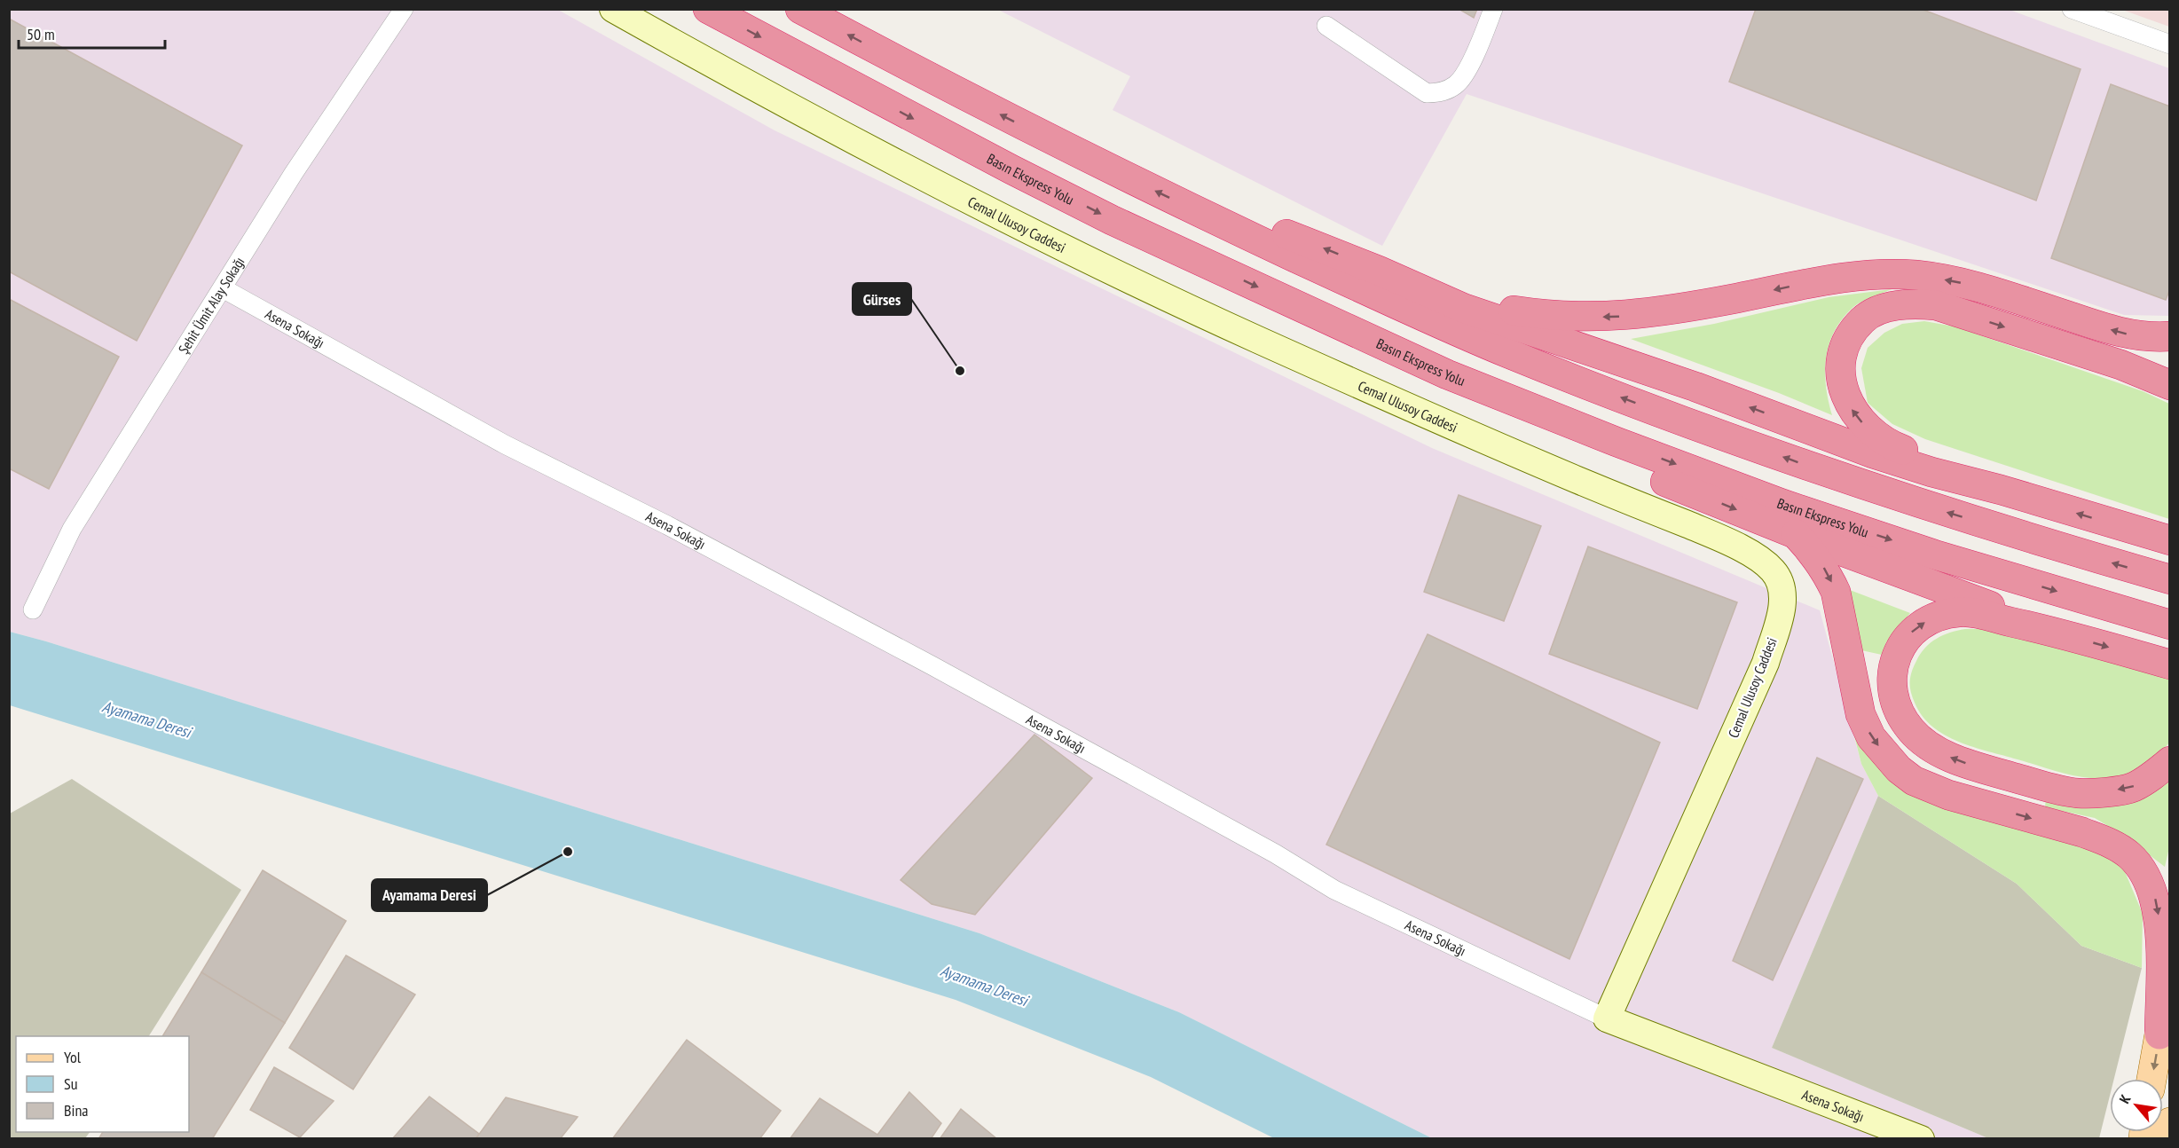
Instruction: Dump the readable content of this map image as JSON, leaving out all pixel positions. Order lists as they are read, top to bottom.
{
  "streets": {
    "highway": ["Basın Ekspress Yolu"],
    "main road": ["Cemal Ulusoy Caddesi", "Asena Sokağı"],
    "street": ["Şehit Ümit Alay Sokağı"]
  },
  "crossings": [
    ["Cemal Ulusoy Caddesi", "Asena Sokağı"],
    ["Şehit Ümit Alay Sokağı", "Asena Sokağı"]
  ],
  "water": ["Ayamama Deresi"],
  "places": ["Gürses", "Ayamama Deresi"],
  "legend": ["Yol", "Su", "Bina"],
  "scale_bar": "50 m",
  "north": "top left"
}
